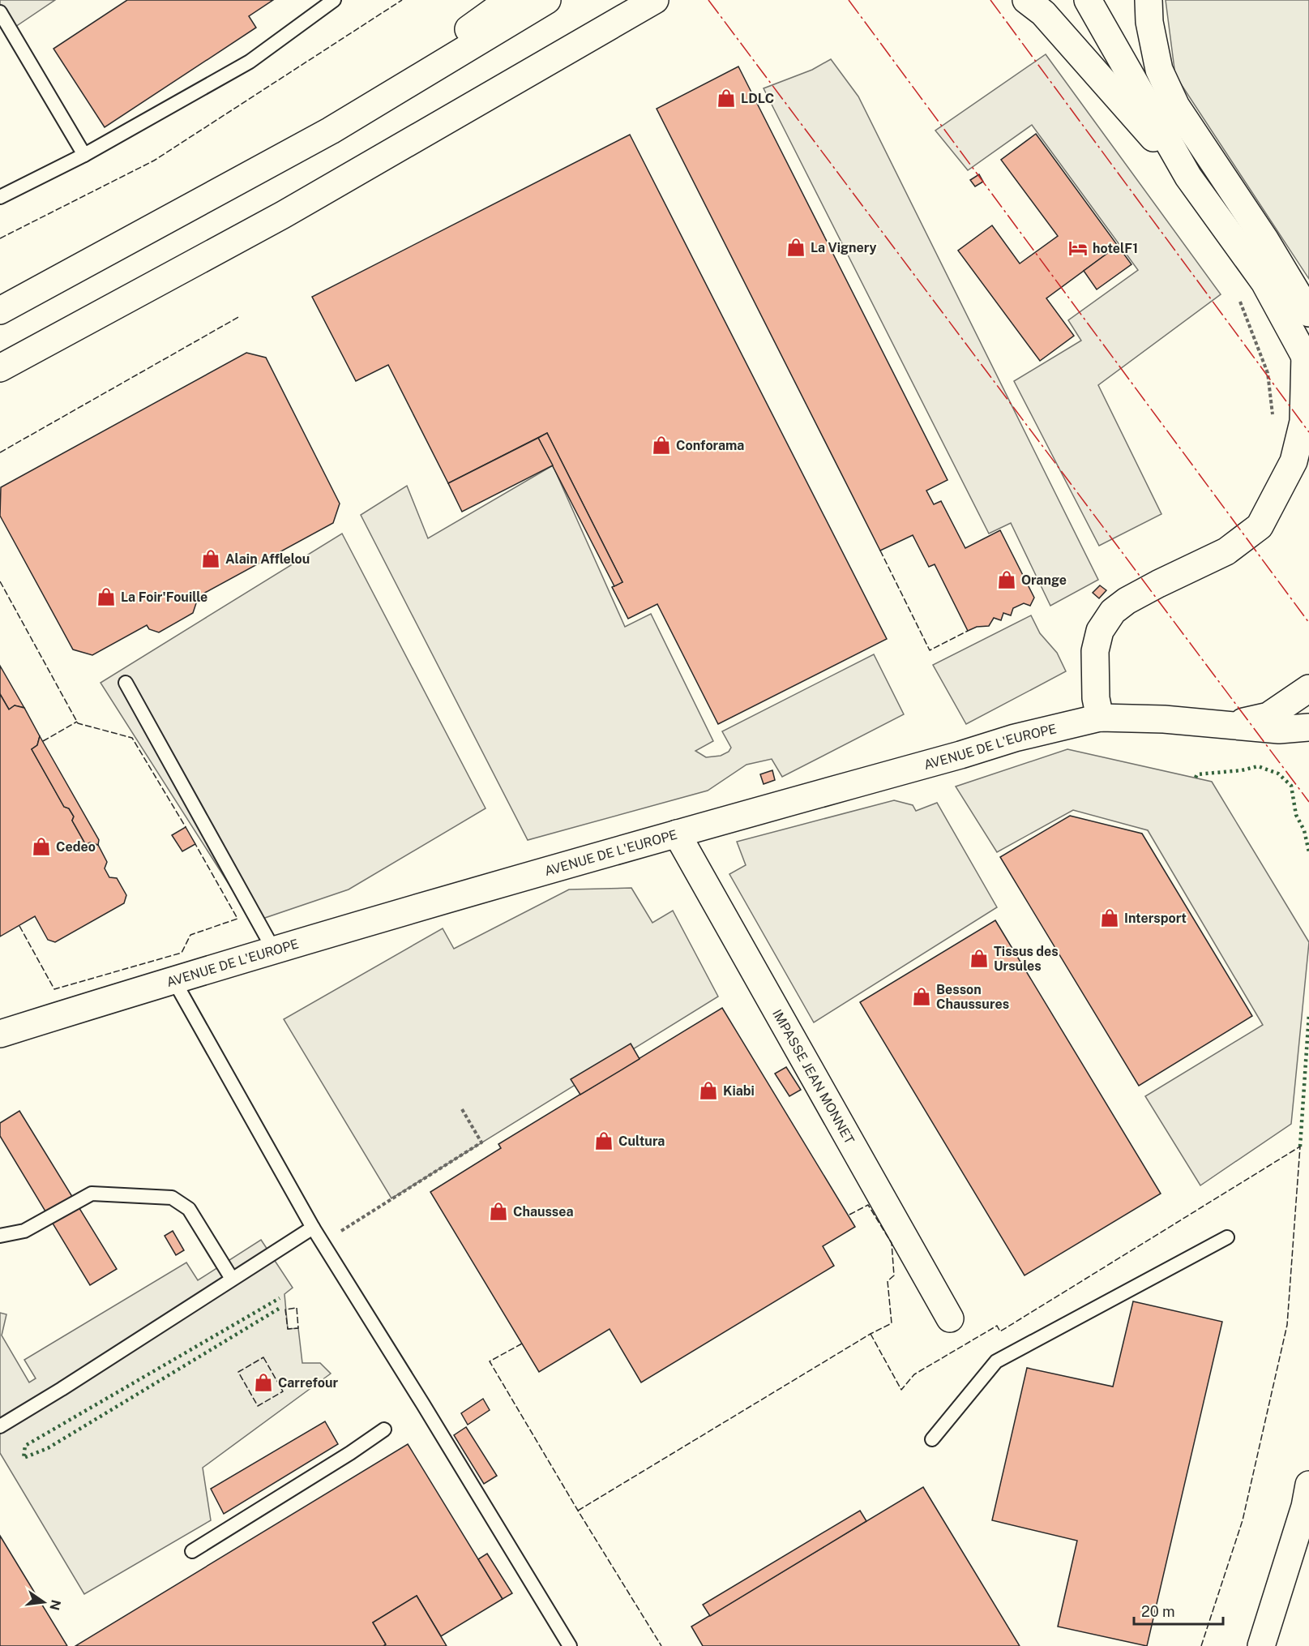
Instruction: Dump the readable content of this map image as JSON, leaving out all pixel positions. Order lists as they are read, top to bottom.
{
  "streets": {
    "main road": ["AVENUE DE L'EUROPE", "IMPASSE JEAN MONNET"]
  },
  "crossings": [
    ["AVENUE DE L'EUROPE", "IMPASSE JEAN MONNET"]
  ],
  "places": {
    "shop": [
      "LDLC",
      "La Vignery",
      "Conforama",
      "Alain Afflelou",
      "Orange",
      "La Foir'Fouille",
      "Cedeo",
      "Intersport",
      "Tissus des Ursules",
      "Besson Chaussures",
      "Kiabi",
      "Cultura",
      "Chaussea",
      "Carrefour"
    ],
    "hotel": ["hotelF1"]
  },
  "scale_bar": "20 m",
  "north": "right"
}
